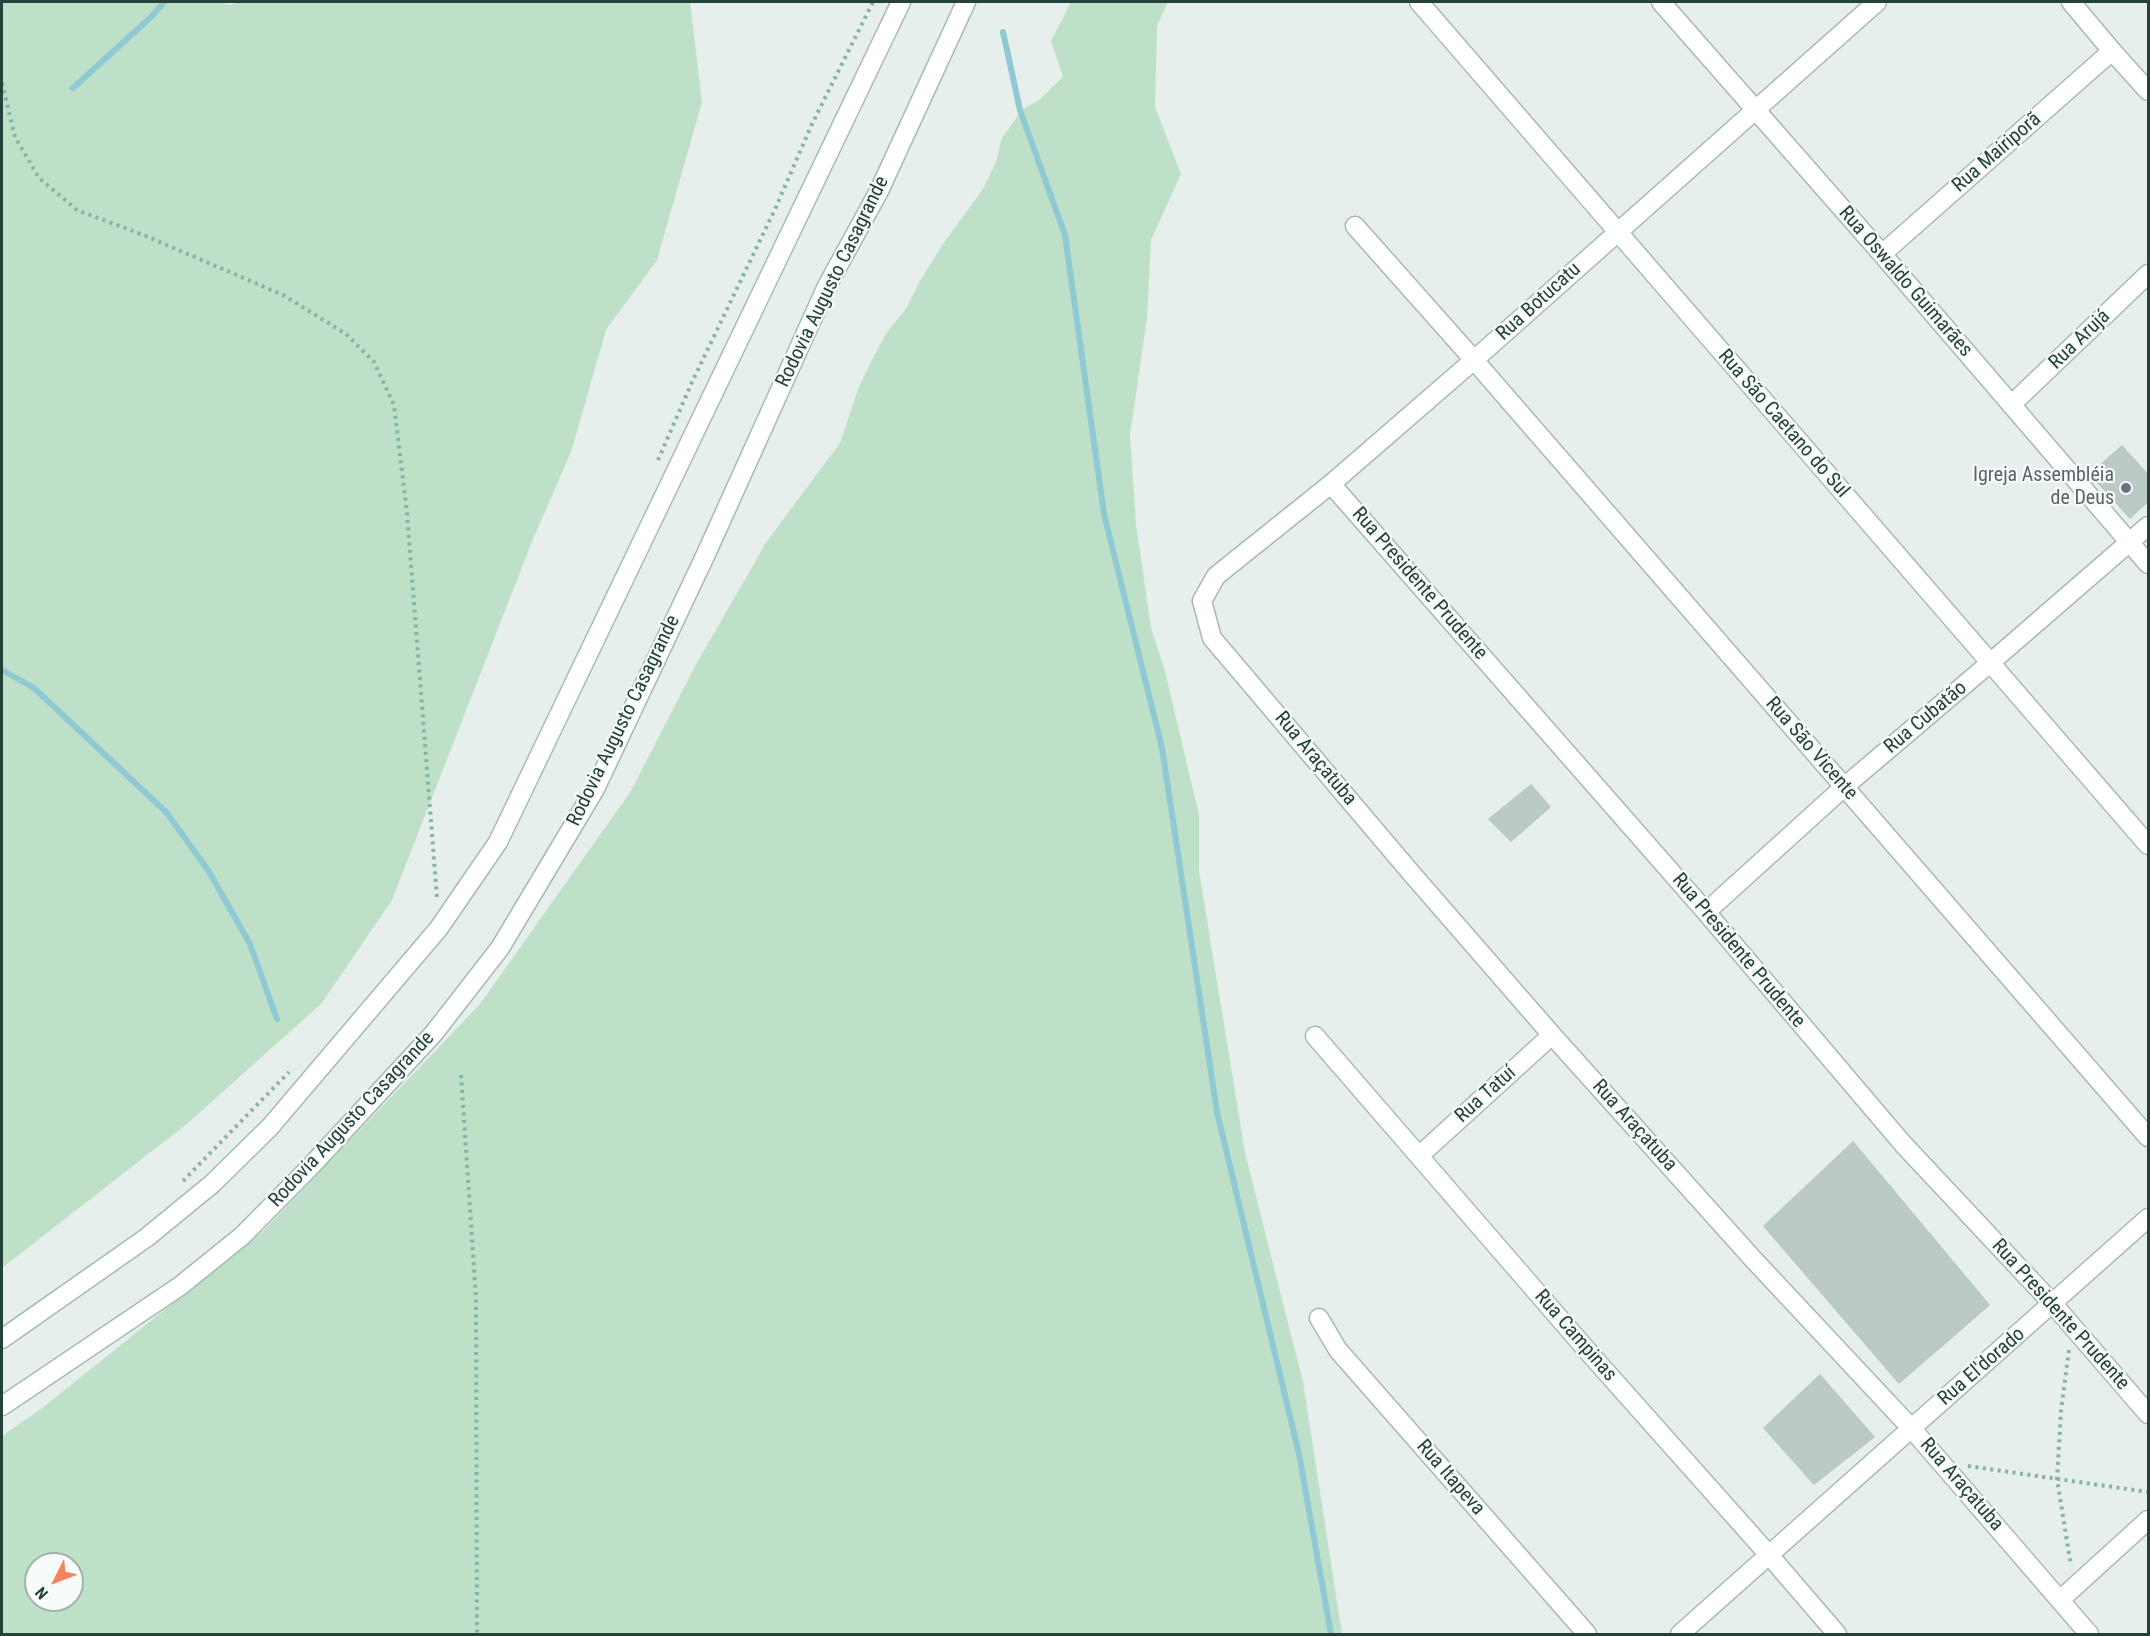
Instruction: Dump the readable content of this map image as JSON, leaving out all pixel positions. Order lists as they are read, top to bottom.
{
  "streets": {
    "street": [
      "Rua Mairiporã",
      "Rodovia Augusto Casagrande",
      "Rua Oswaldo Guimarães",
      "Rua Botucatu",
      "Rua Arujá",
      "Rua São Caetano do Sul",
      "Rua Presidente Prudente",
      "Rua Cubatão",
      "Rua São Vicente",
      "Rua Araçatuba",
      "Rua Tatuí",
      "Rua Campinas",
      "Rua El'dorado",
      "Rua Itapeva"
    ]
  },
  "crossings": [
    ["Rua Mairiporã", "Rua Oswaldo Guimarães"],
    ["Rua Oswaldo Guimarães", "Rua Botucatu"],
    ["Rua Oswaldo Guimarães", "Rua Arujá"],
    ["Rua Oswaldo Guimarães", "Rua Cubatão"],
    ["Rua Botucatu", "Rua São Caetano do Sul"],
    ["Rua Botucatu", "Rua Presidente Prudente"],
    ["Rua Botucatu", "Rua São Vicente"],
    ["Rua Botucatu", "Rua Araçatuba"],
    ["Rua São Caetano do Sul", "Rua Cubatão"],
    ["Rua Presidente Prudente", "Rua Cubatão"],
    ["Rua Presidente Prudente", "Rua El'dorado"],
    ["Rua Cubatão", "Rua São Vicente"],
    ["Rua Araçatuba", "Rua Tatuí"],
    ["Rua Araçatuba", "Rua El'dorado"],
    ["Rua Tatuí", "Rua Campinas"],
    ["Rua Campinas", "Rua El'dorado"]
  ],
  "places": ["Igreja Assembléia de Deus"],
  "north": "bottom left"
}
